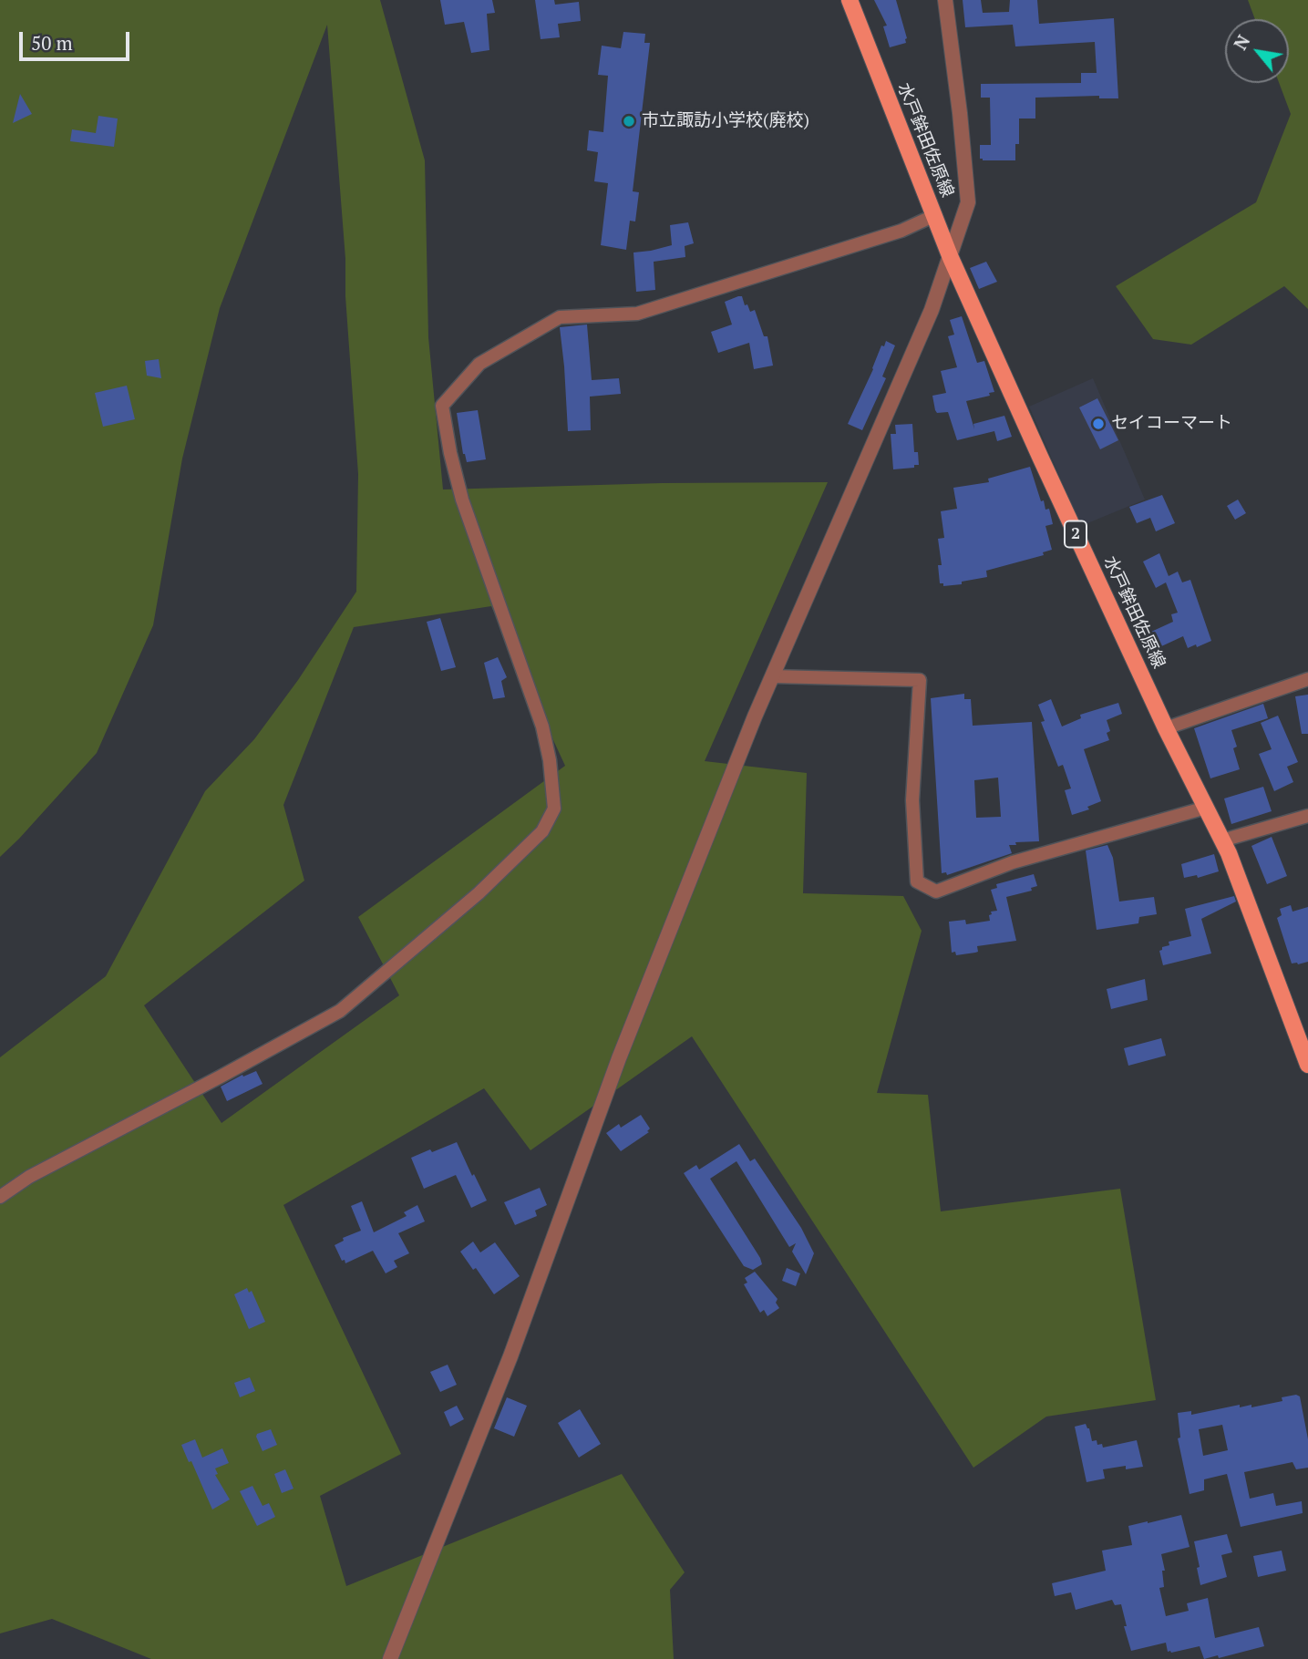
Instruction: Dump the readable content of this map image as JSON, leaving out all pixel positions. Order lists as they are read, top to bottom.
{
  "streets": {
    "main road": ["水戸鉾田佐原線", "2"]
  },
  "places": ["市立諏訪小学校(廃校)", "セイコーマート"],
  "scale_bar": "50 m",
  "north": "top left"
}
